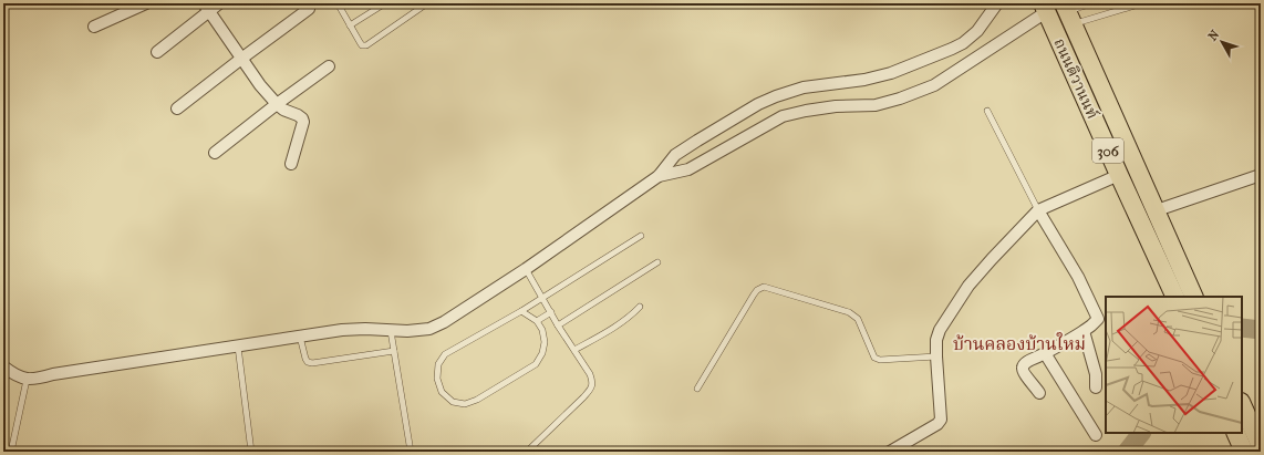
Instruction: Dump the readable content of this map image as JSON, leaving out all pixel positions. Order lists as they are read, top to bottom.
{
  "streets": {
    "main road": ["ถนนติวานนท์", "306"]
  },
  "districts": ["บ้านคลองบ้านใหม่"],
  "north": "top left"
}
